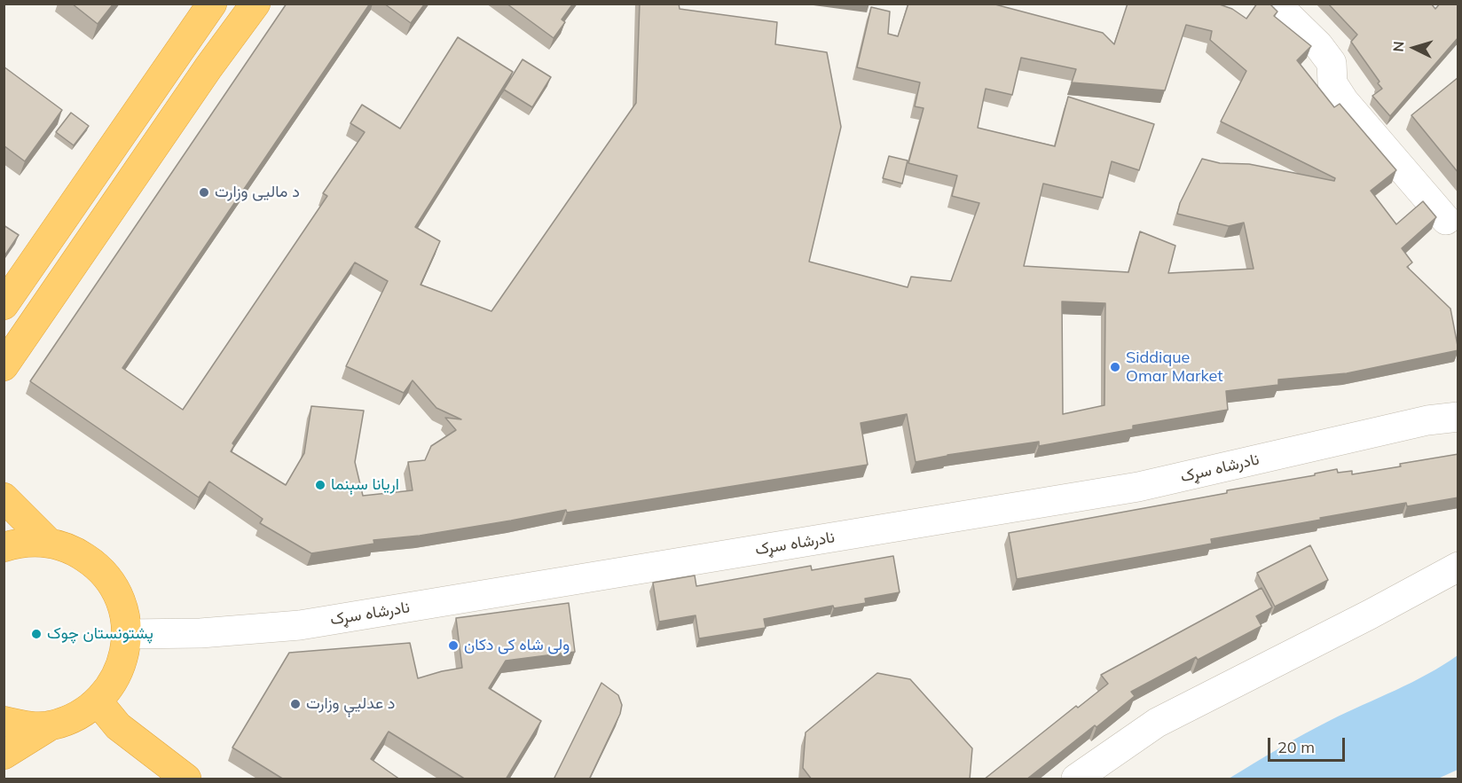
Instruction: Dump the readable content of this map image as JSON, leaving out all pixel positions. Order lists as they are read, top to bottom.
{
  "streets": {
    "street": ["نادرشاه سړک"]
  },
  "places": [
    "د مالیی وزارت",
    "Siddique Omar Market",
    "اريانا سېنما",
    "پشتونستان چوک",
    "ولی شاہ کی دکان",
    "د عدلیې وزارت"
  ],
  "scale_bar": "20 m",
  "north": "left"
}
